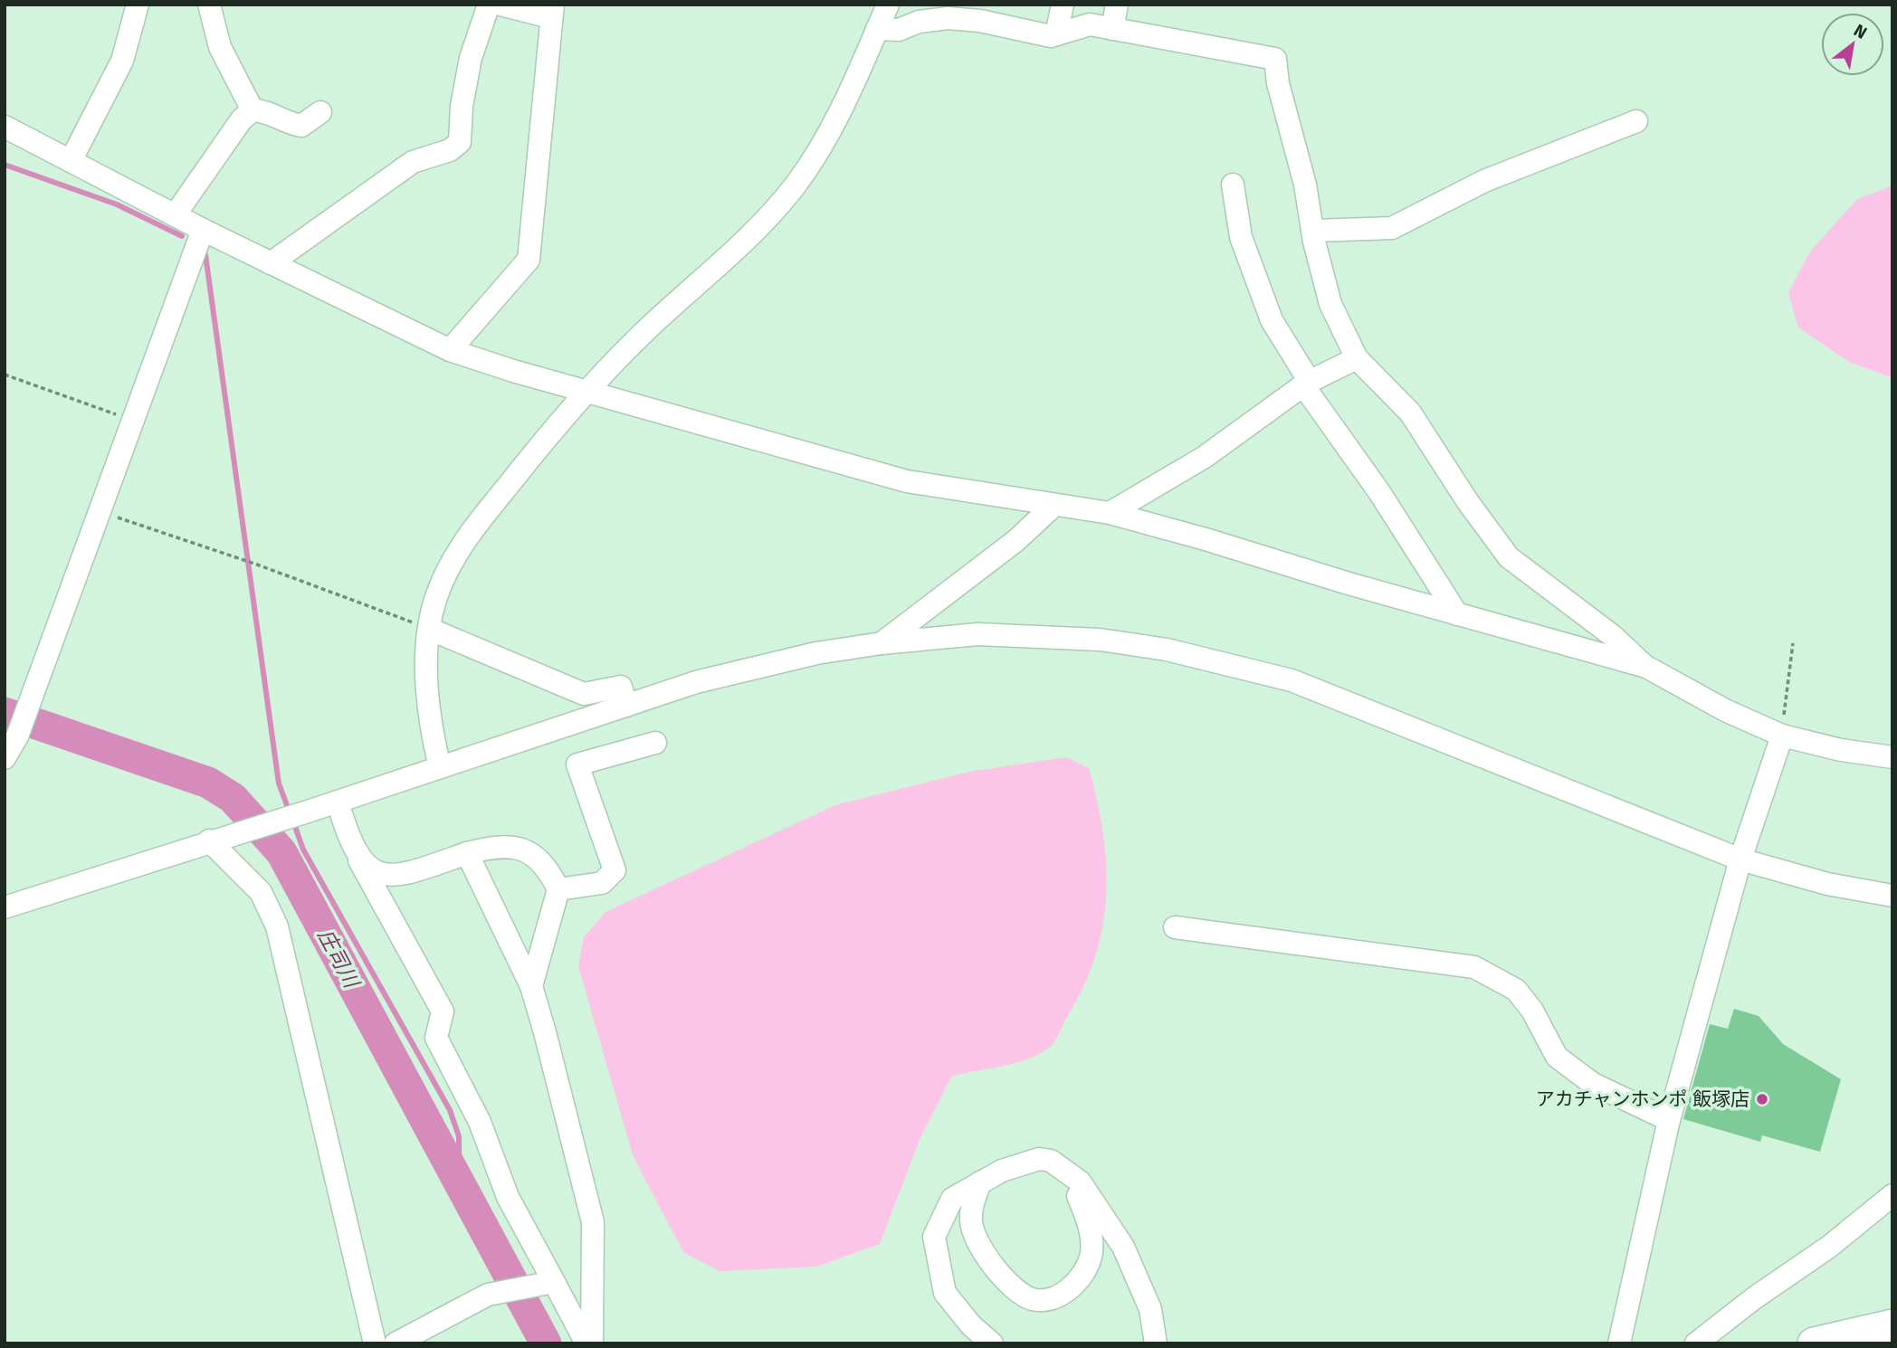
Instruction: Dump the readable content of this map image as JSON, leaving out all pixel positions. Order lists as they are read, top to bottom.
{
  "water": ["庄司川"],
  "places": ["アカチャンホンポ 飯塚店"],
  "north": "top right"
}
